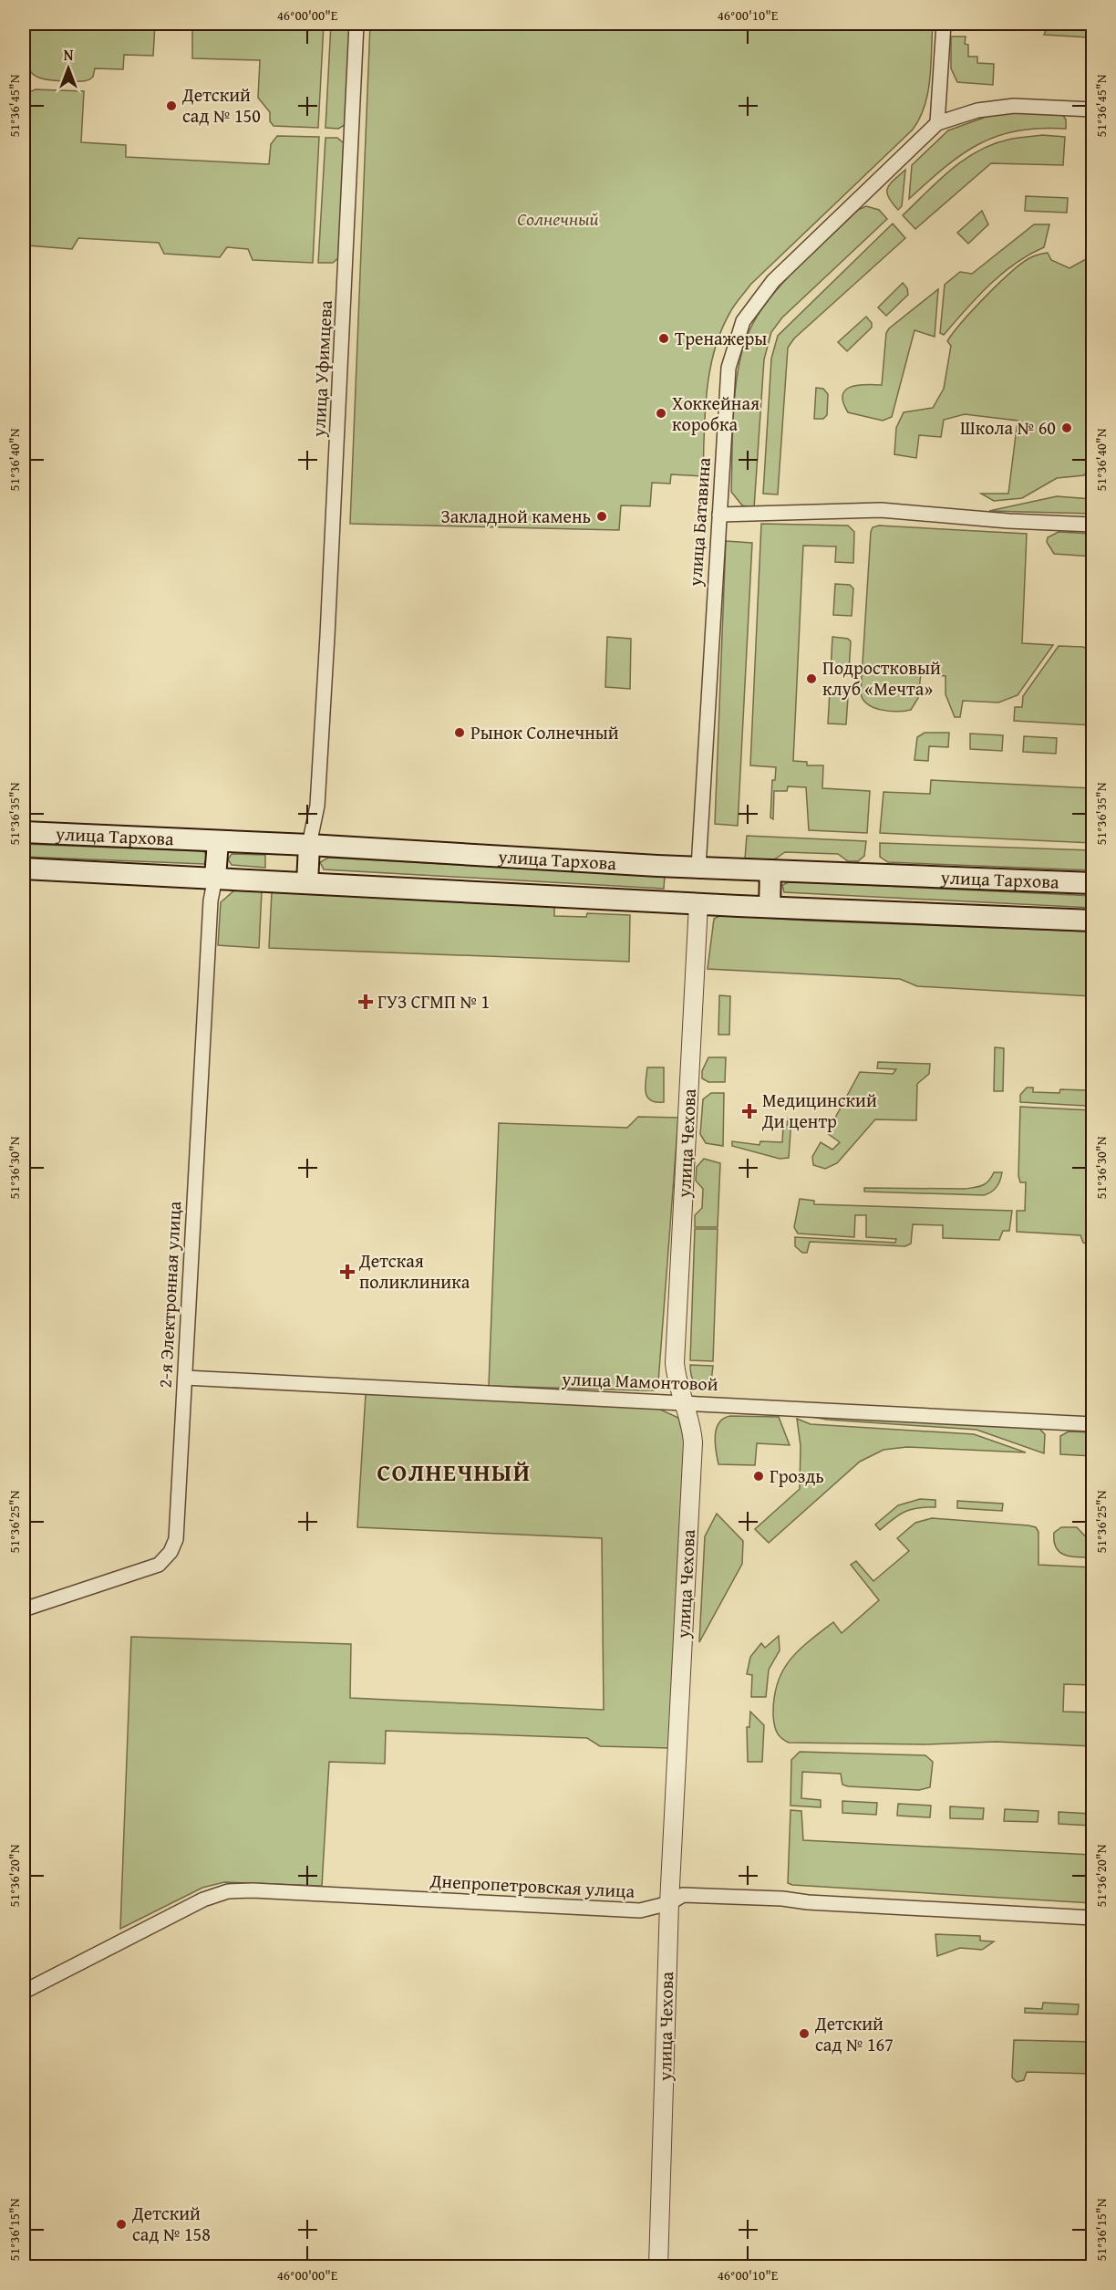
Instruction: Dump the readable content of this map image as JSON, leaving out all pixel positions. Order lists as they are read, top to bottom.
{
  "streets": {
    "main road": ["улица Тархова"],
    "street": [
      "улица Уфимцева",
      "улица Батавина",
      "улица Чехова",
      "2-я Электронная улица",
      "улица Мамонтовой",
      "Днепропетровская улица"
    ]
  },
  "crossings": [
    ["улица Уфимцева", "улица Тархова"],
    ["улица Батавина", "улица Тархова"],
    ["улица Тархова", "улица Чехова"],
    ["улица Тархова", "2-я Электронная улица"],
    ["улица Чехова", "улица Мамонтовой"],
    ["улица Чехова", "Днепропетровская улица"],
    ["2-я Электронная улица", "улица Мамонтовой"]
  ],
  "districts": ["СОЛНЕЧНЫЙ"],
  "parks": ["Солнечный"],
  "places": {
    "other": [
      "Детский сад № 150",
      "Тренажеры",
      "Хоккейная коробка",
      "Школа № 60",
      "Закладной камень",
      "Подростковый клуб «Мечта»",
      "Рынок Солнечный",
      "Гроздь",
      "Детский сад № 167",
      "Детский сад № 158"
    ],
    "health": ["ГУЗ СГМП № 1", "Медицинский Ди центр", "Детская поликлиника"]
  },
  "north": "top",
  "coordinates": [
    "46°00'00\"E",
    "46°00'10\"E",
    "51°36'45\"N",
    "51°36'40\"N",
    "51°36'35\"N",
    "51°36'30\"N",
    "51°36'25\"N",
    "51°36'20\"N",
    "51°36'15\"N"
  ]
}
